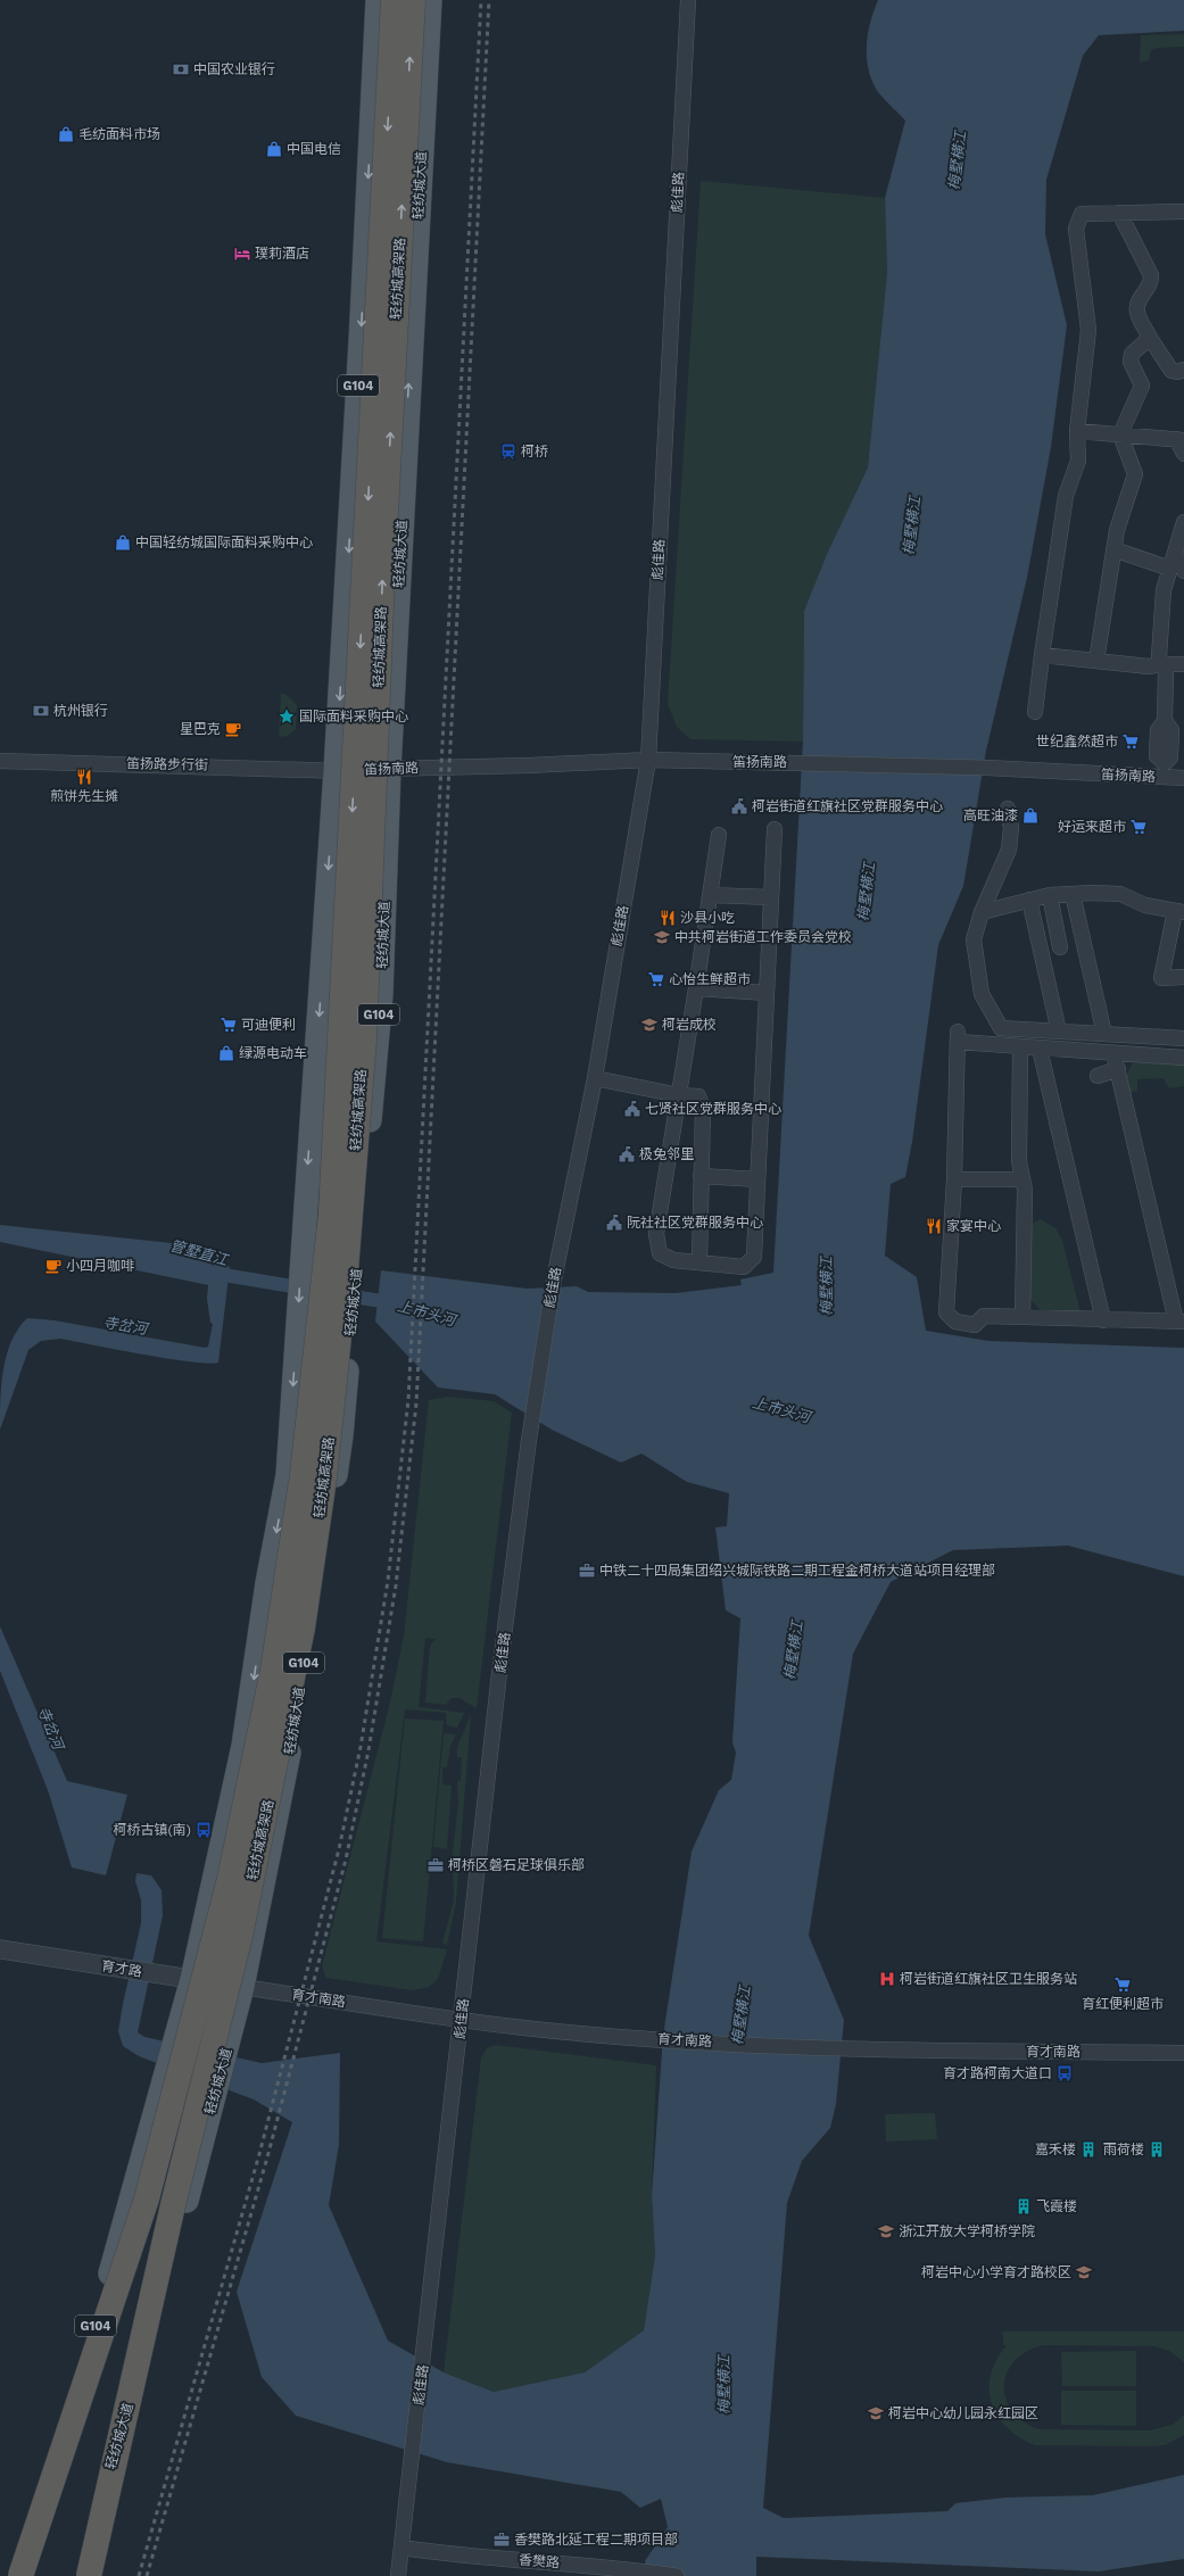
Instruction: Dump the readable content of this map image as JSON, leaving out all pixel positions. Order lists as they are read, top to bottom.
{
  "streets": {
    "highway": ["轻纺城高架路"],
    "main road": ["轻纺城大道", "G104"],
    "street": [
      "彪佳路",
      "笛扬南路",
      "笛扬路步行街",
      "育才路",
      "育才南路",
      "香樊路"
    ]
  },
  "crossings": [
    ["轻纺城大道", "笛扬南路"],
    ["轻纺城大道", "育才路"],
    ["轻纺城大道", "育才南路"],
    ["彪佳路", "笛扬南路"],
    ["彪佳路", "育才南路"],
    ["彪佳路", "香樊路"],
    ["G104", "笛扬南路"],
    ["G104", "笛扬路步行街"],
    ["G104", "育才路"],
    ["笛扬南路", "笛扬路步行街"],
    ["育才路", "育才南路"]
  ],
  "water": [
    "梅墅横江",
    "管墅直江",
    "上市头河",
    "寺岔河"
  ],
  "places": {
    "bank": ["中国农业银行", "杭州银行"],
    "shop": [
      "毛纺面料市场",
      "中国电信",
      "中国轻纺城国际面料采购中心",
      "高旺油漆",
      "绿源电动车"
    ],
    "hotel": ["璞莉酒店"],
    "station": ["柯桥"],
    "place": ["国际面料采购中心"],
    "cafe": ["星巴克", "小四月咖啡"],
    "supermarket": [
      "世纪鑫然超市",
      "好运来超市",
      "心怡生鲜超市",
      "可迪便利",
      "育红便利超市"
    ],
    "restaurant": ["煎饼先生摊", "沙县小吃", "家宴中心"],
    "public building": [
      "柯岩街道红旗社区党群服务中心",
      "七贤社区党群服务中心",
      "极兔邻里",
      "阮社社区党群服务中心"
    ],
    "school or university": [
      "中共柯岩街道工作委员会党校",
      "柯岩成校",
      "浙江开放大学柯桥学院",
      "柯岩中心小学育才路校区",
      "柯岩中心幼儿园永红园区"
    ],
    "office": ["中铁二十四局集团绍兴城际铁路二期工程金柯桥大道站项目经理部", "柯桥区磐石足球俱乐部", "香樊路北延工程二期项目部"],
    "bus stop": ["柯桥古镇(南)", "育才路柯南大道口"],
    "hospital": ["柯岩街道红旗社区卫生服务站"],
    "building": ["嘉禾楼", "雨荷楼", "飞霞楼"]
  }
}
